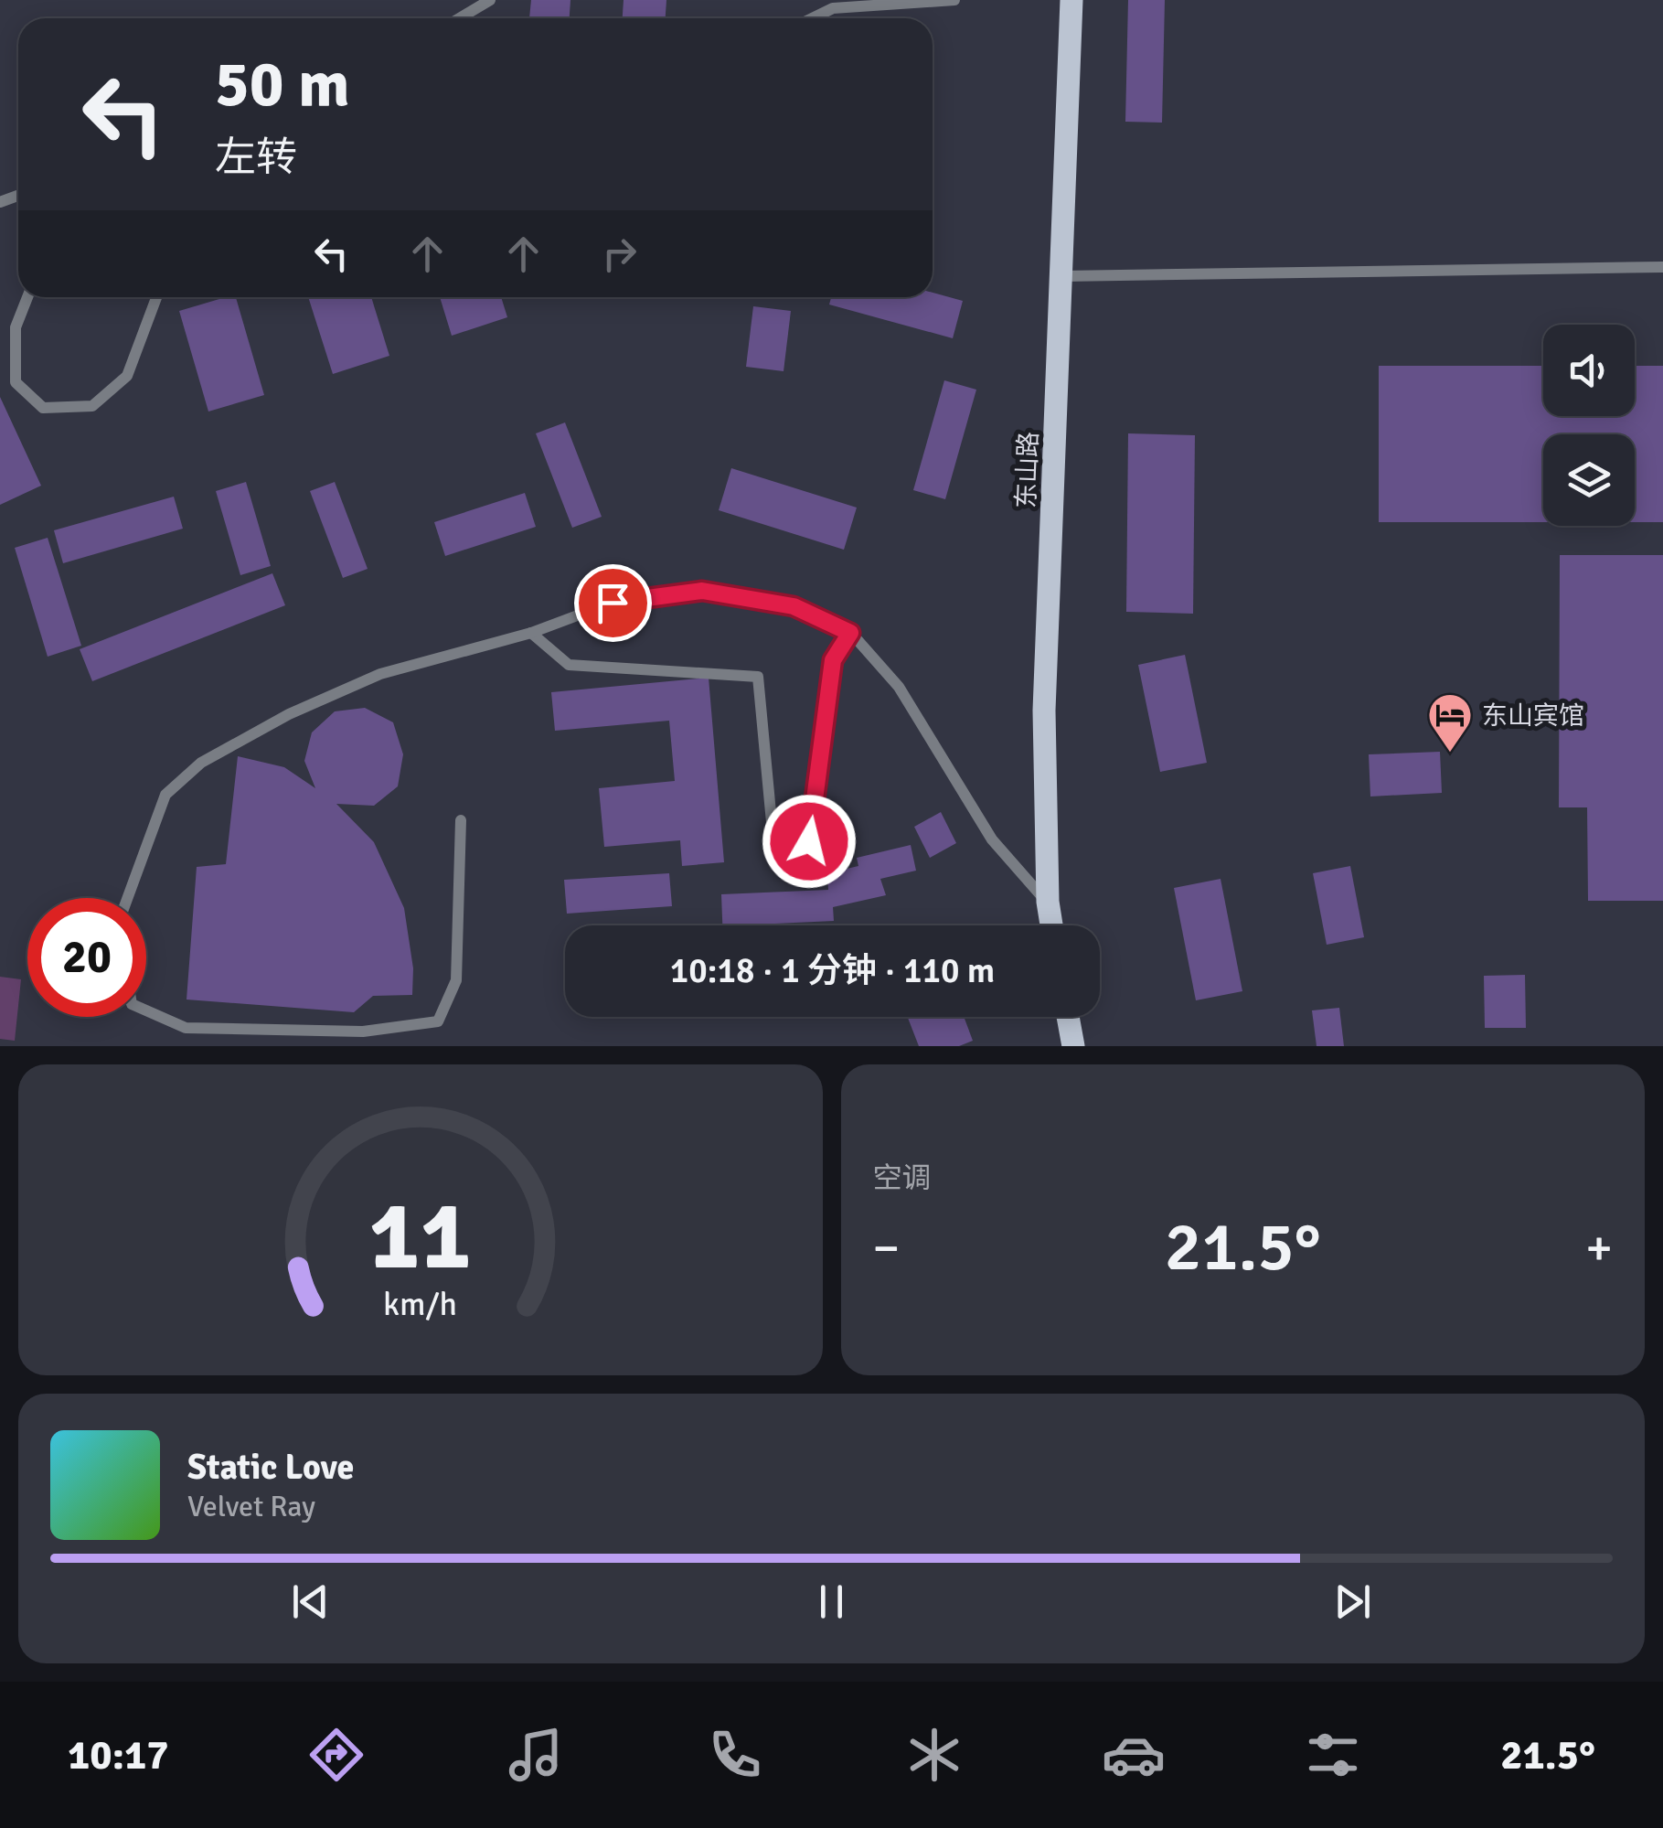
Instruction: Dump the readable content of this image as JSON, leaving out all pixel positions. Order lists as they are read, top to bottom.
{
  "streets": {
    "main road": ["东山路"]
  },
  "places": {
    "hotel": ["东山宾馆"]
  },
  "page": {
    "turn": ["50 m", "左转"],
    "limit": "20",
    "trip": "10:18 · 1 分钟 · 110 m",
    "tile": "空调",
    "heat": ["−", "21.5°", "+"],
    "song": ["Static Love", "Velvet Ray"],
    "tabs": ["10:17", "21.5°"],
    "gauge": ["11", "km/h"]
  }
}
